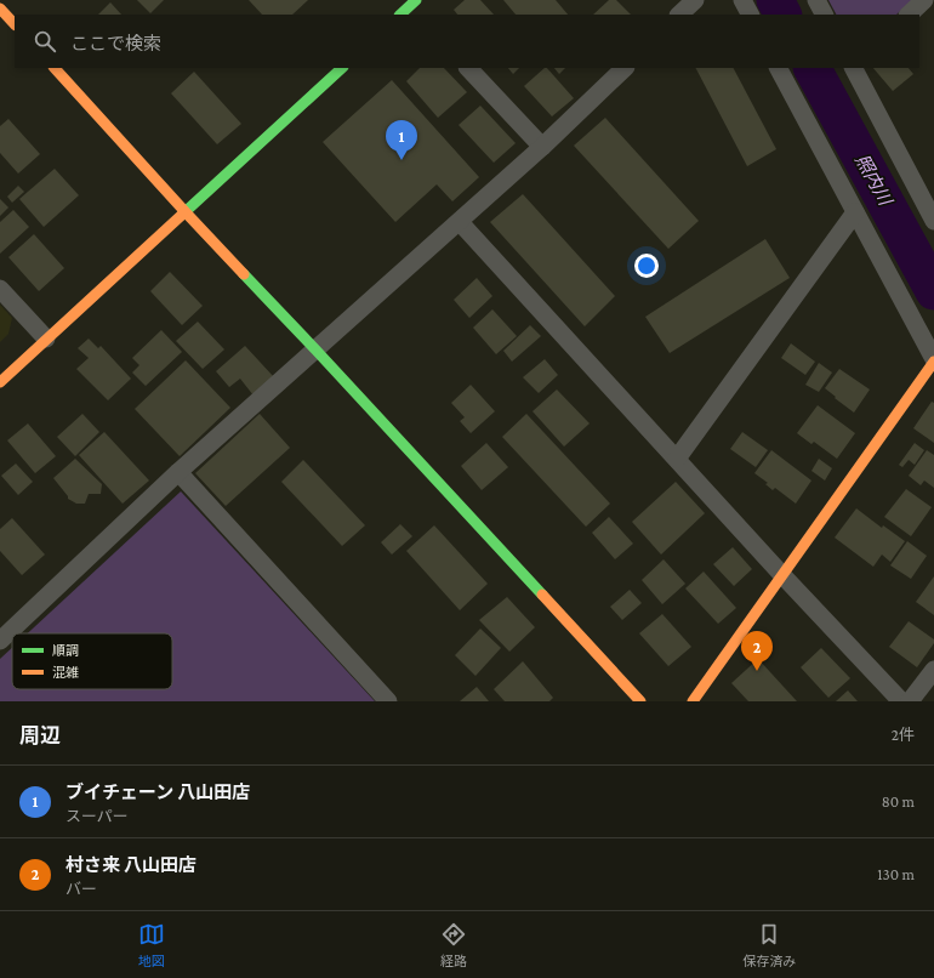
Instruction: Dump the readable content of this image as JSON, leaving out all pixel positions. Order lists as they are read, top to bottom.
{
  "water": ["照内川"],
  "legend": ["順調", "混雑"],
  "page": {
    "search": "ここで検索",
    "pins": ["1", "2"],
    "heading": ["周辺", "2件"],
    "list": [
      {
        "mark": "1",
        "name": "ブイチェーン 八山田店",
        "note": "スーパー",
        "value": "80 m"
      },
      {
        "mark": "2",
        "name": "村さ来 八山田店",
        "note": "バー",
        "value": "130 m"
      }
    ],
    "nav": ["地図", "経路", "保存済み"]
  }
}
